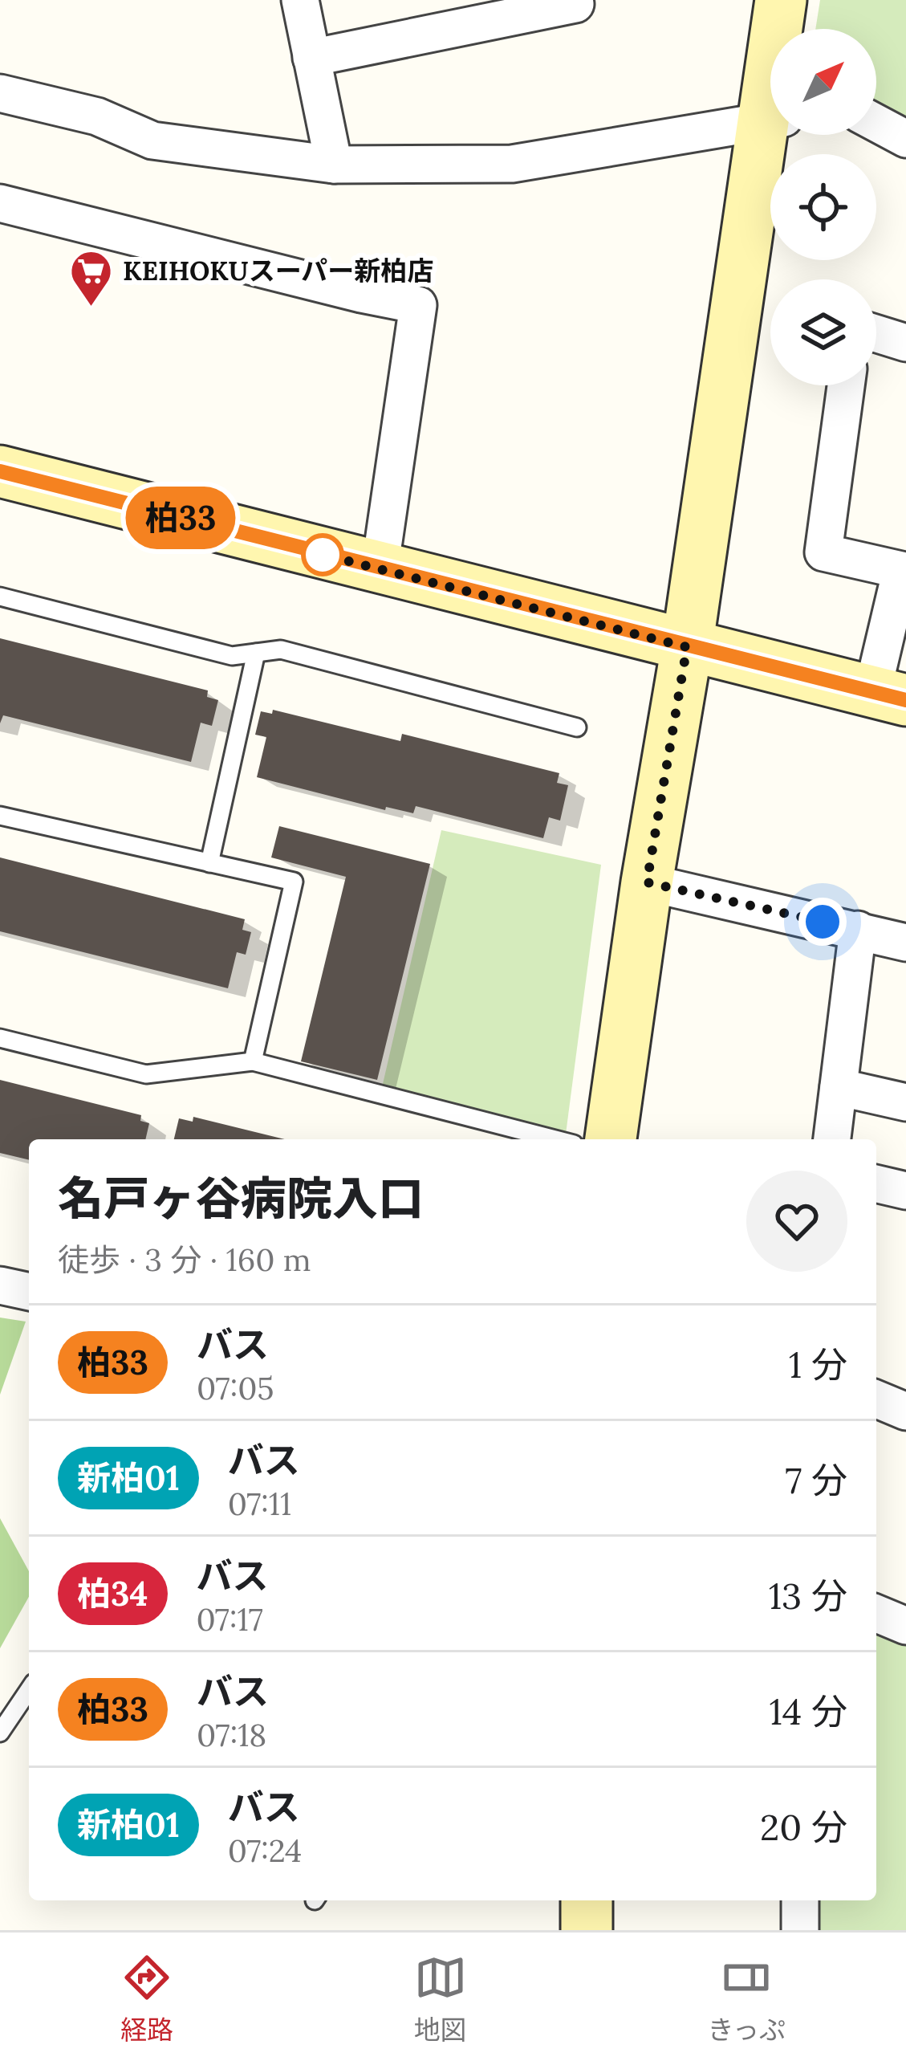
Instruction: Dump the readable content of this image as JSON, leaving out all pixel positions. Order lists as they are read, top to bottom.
{
  "places": {
    "supermarket": ["KEIHOKUスーパー新柏店"]
  },
  "lines": ["bus line 柏33"],
  "north": "top right",
  "page": {
    "on_map": "柏33",
    "heading": ["名戸ヶ谷病院入口", "徒歩 · 3 分 · 160 m"],
    "list": [
      {
        "mark": "柏33",
        "name": "バス",
        "note": "07:05",
        "value": "1 分"
      },
      {
        "mark": "新柏01",
        "name": "バス",
        "note": "07:11",
        "value": "7 分"
      },
      {
        "mark": "柏34",
        "name": "バス",
        "note": "07:17",
        "value": "13 分"
      },
      {
        "mark": "柏33",
        "name": "バス",
        "note": "07:18",
        "value": "14 分"
      },
      {
        "mark": "新柏01",
        "name": "バス",
        "note": "07:24",
        "value": "20 分"
      }
    ],
    "tabs": ["経路", "地図", "きっぷ"]
  }
}
